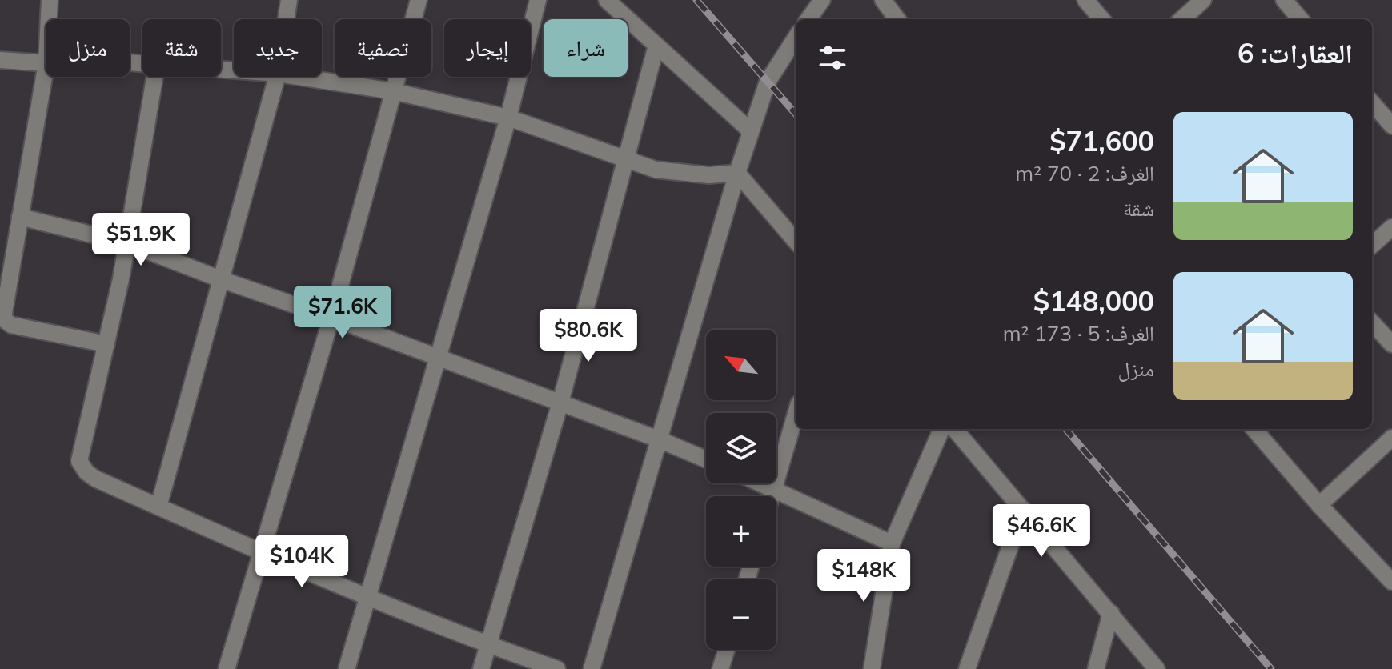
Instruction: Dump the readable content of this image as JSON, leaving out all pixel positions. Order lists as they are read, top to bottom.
{
  "north": "top left",
  "page": {
    "chip": [
      "شراء",
      "إيجار",
      "تصفية",
      "جديد",
      "شقة",
      "منزل"
    ],
    "heading": "العقارات: 6",
    "list": [
      {
        "name": "$71,600",
        "note": "الغرف: 2 · 70 m² · شقة"
      },
      {
        "name": "$148,000",
        "note": "الغرف: 5 · 173 m² · منزل"
      }
    ],
    "price": [
      "$51.9K",
      "$71.6K",
      "$80.6K",
      "$46.6K",
      "$104K",
      "$148K"
    ],
    "map_buttons": ["+", "−"]
  }
}
